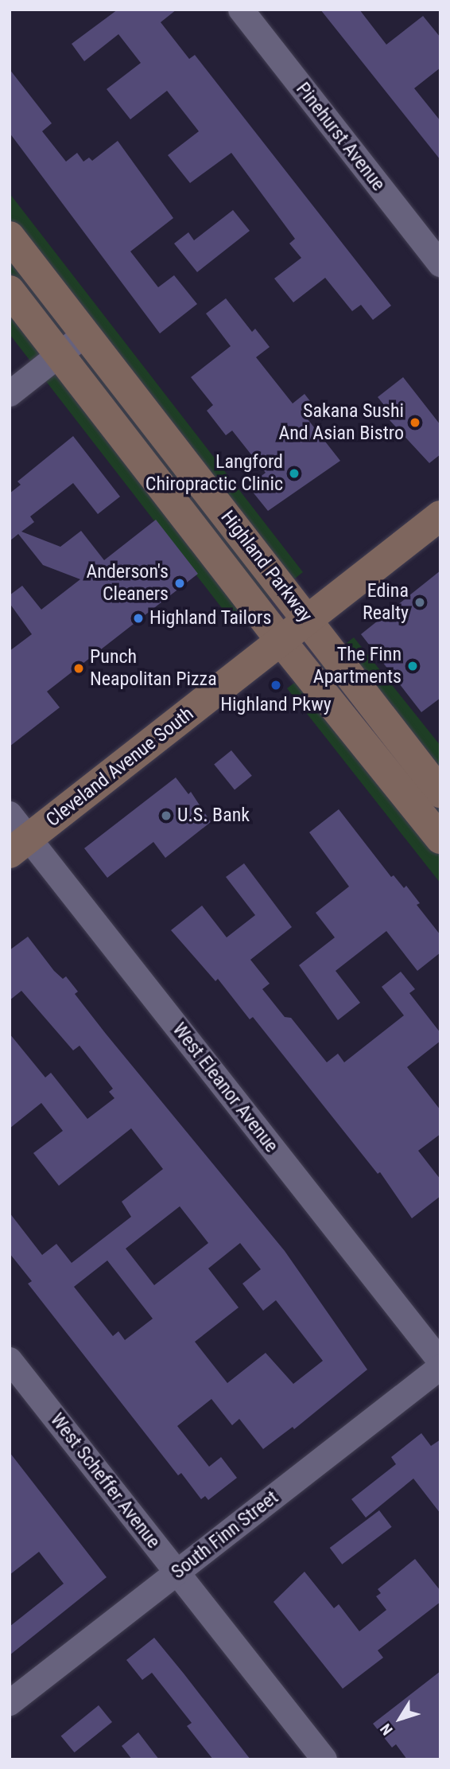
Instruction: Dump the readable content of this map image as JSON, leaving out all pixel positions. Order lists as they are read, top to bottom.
{
  "streets": {
    "street": [
      "Pinehurst Avenue",
      "Highland Parkway",
      "Cleveland Avenue South",
      "West Eleanor Avenue",
      "West Scheffer Avenue",
      "South Finn Street"
    ]
  },
  "crossings": [
    ["Highland Parkway", "Cleveland Avenue South"],
    ["Cleveland Avenue South", "West Eleanor Avenue"],
    ["West Scheffer Avenue", "South Finn Street"]
  ],
  "places": [
    "Sakana Sushi And Asian Bistro",
    "Langford Chiropractic Clinic",
    "Anderson's Cleaners",
    "Edina Realty",
    "Highland Tailors",
    "The Finn Apartments",
    "Punch Neapolitan Pizza",
    "Highland Pkwy",
    "U.S. Bank"
  ],
  "north": "bottom left"
}
